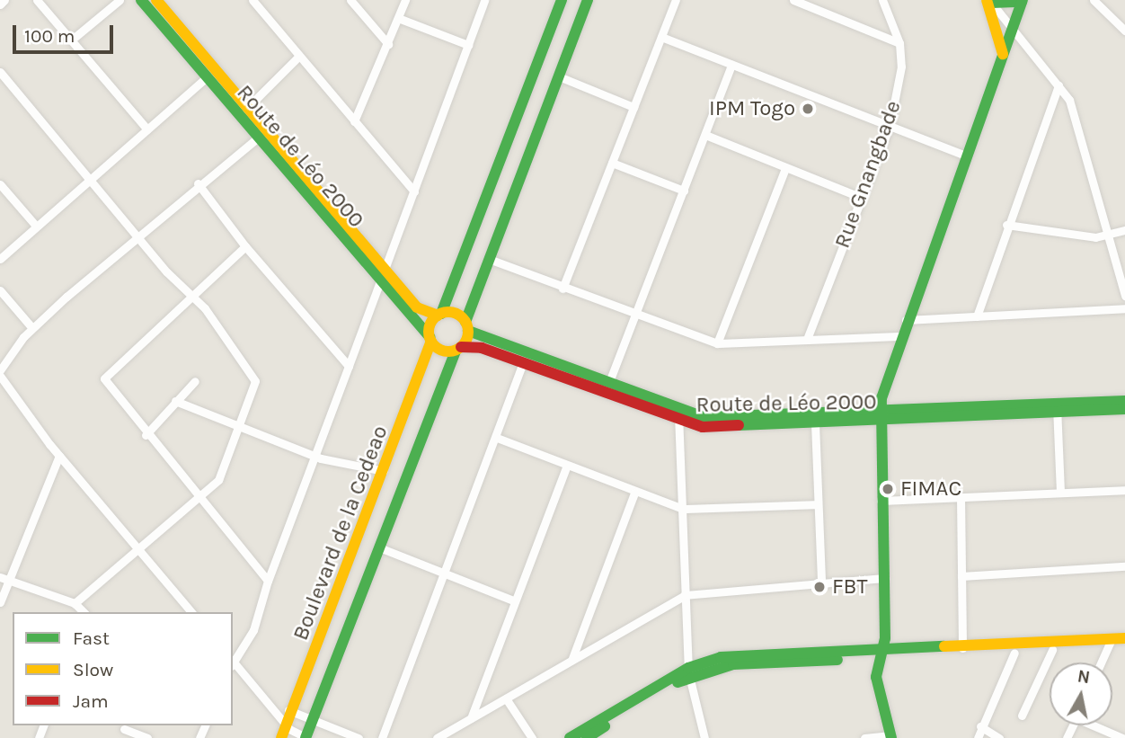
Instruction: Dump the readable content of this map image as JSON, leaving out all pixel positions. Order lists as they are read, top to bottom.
{
  "streets": {
    "street": ["Route de Léo 2000", "Rue Gnangbade", "Boulevard de la Cedeao"]
  },
  "crossings": [
    ["Route de Léo 2000", "Boulevard de la Cedeao"]
  ],
  "places": ["IPM Togo", "FIMAC", "FBT"],
  "legend": ["Fast", "Slow", "Jam"],
  "scale_bar": "100 m",
  "north": "top"
}
